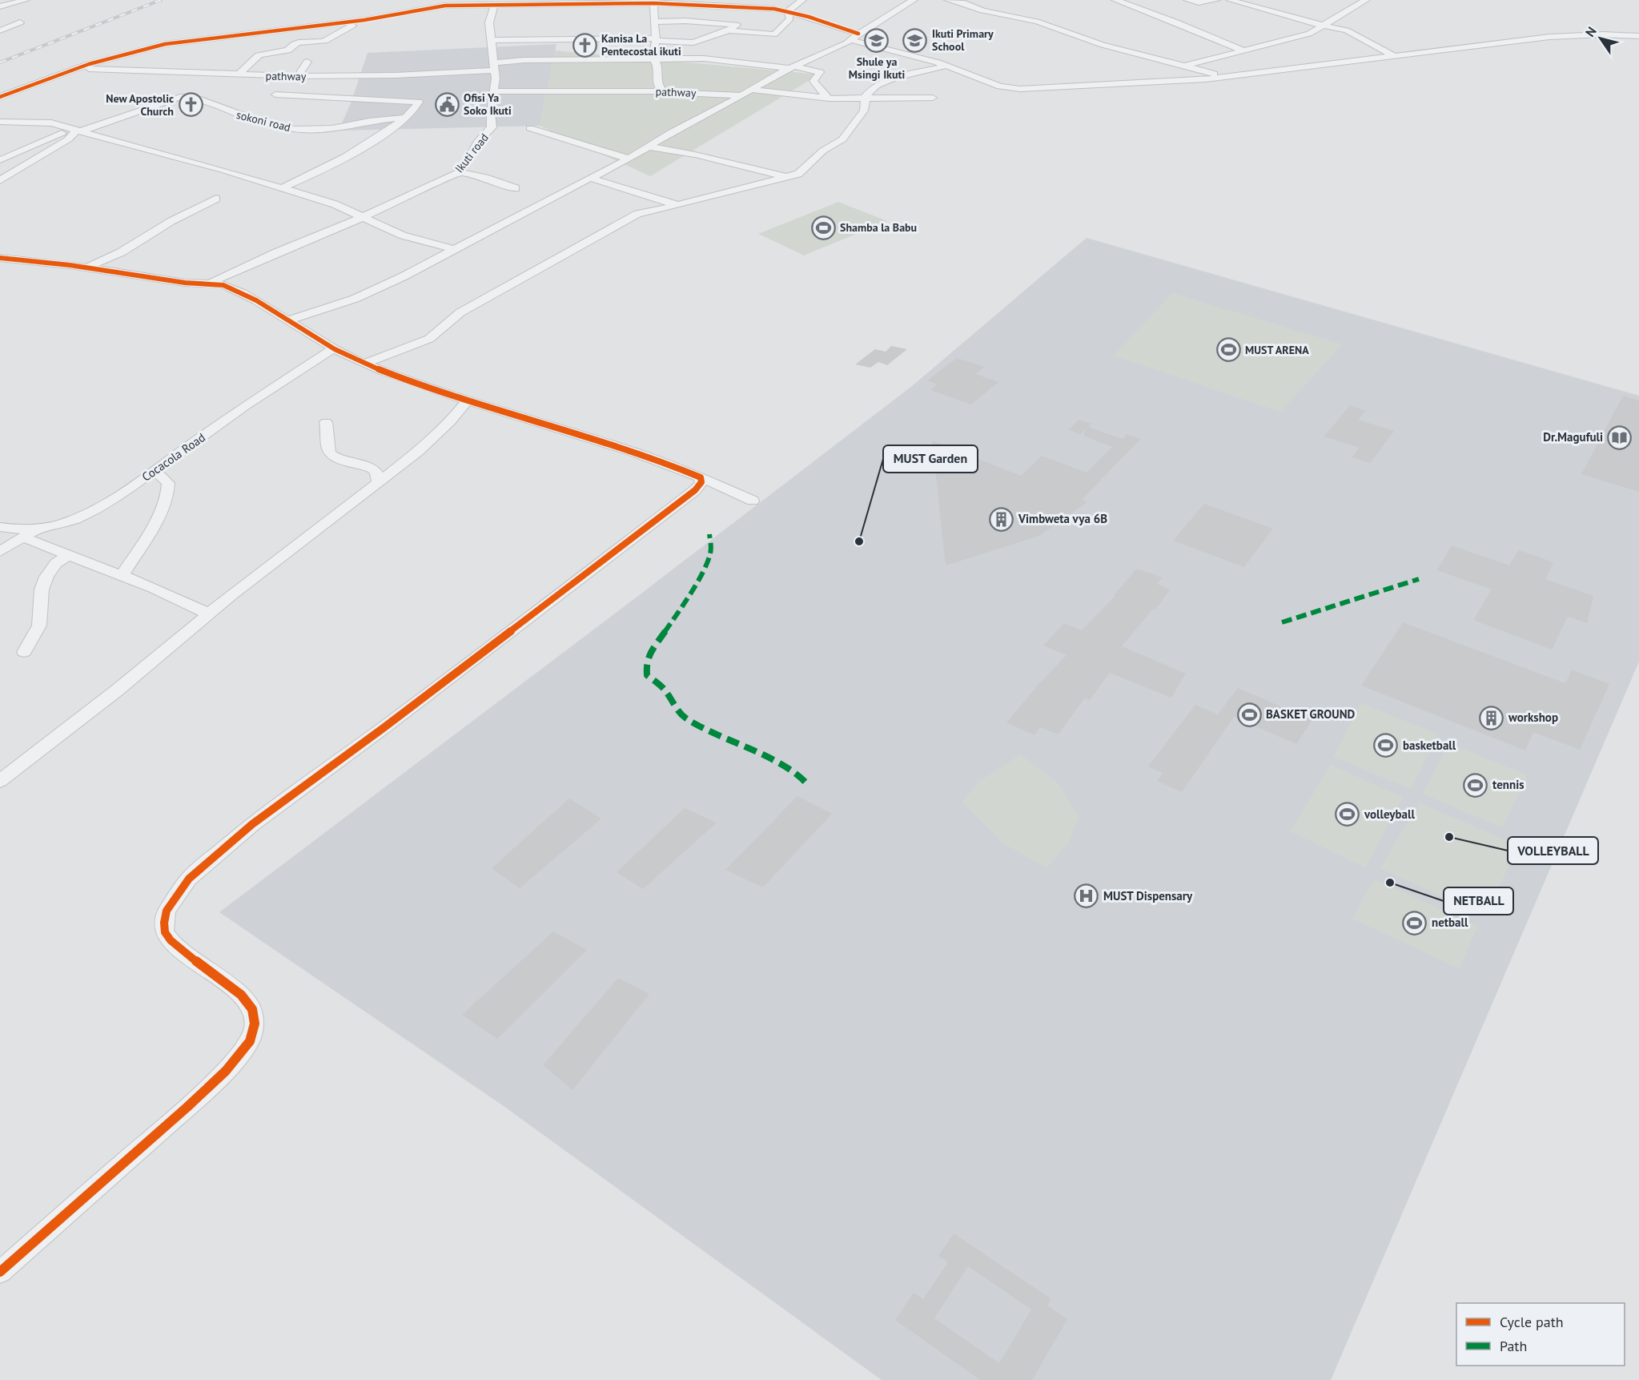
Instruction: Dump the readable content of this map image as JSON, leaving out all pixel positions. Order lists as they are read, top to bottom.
{
  "streets": {
    "street": [
      "pathway",
      "sokoni road",
      "Ikuti road",
      "Cocacola Road"
    ]
  },
  "crossings": [
    ["pathway", "Ikuti road"]
  ],
  "places": {
    "school or university": ["Shule ya Msingi Ikuti", "Ikuti Primary School"],
    "church": ["Kanisa La Pentecostal ikuti", "New Apostolic Church"],
    "public building": ["Ofisi Ya Soko Ikuti"],
    "sports": [
      "Shamba la Babu",
      "MUST ARENA",
      "BASKET GROUND",
      "basketball",
      "tennis",
      "volleyball",
      "netball"
    ],
    "library": ["Dr.Magufuli"],
    "building": ["Vimbweta vya 6B", "workshop"],
    "other": ["MUST Garden", "VOLLEYBALL", "NETBALL"],
    "hospital": ["MUST Dispensary"]
  },
  "legend": ["Cycle path", "Path"],
  "north": "top left"
}
